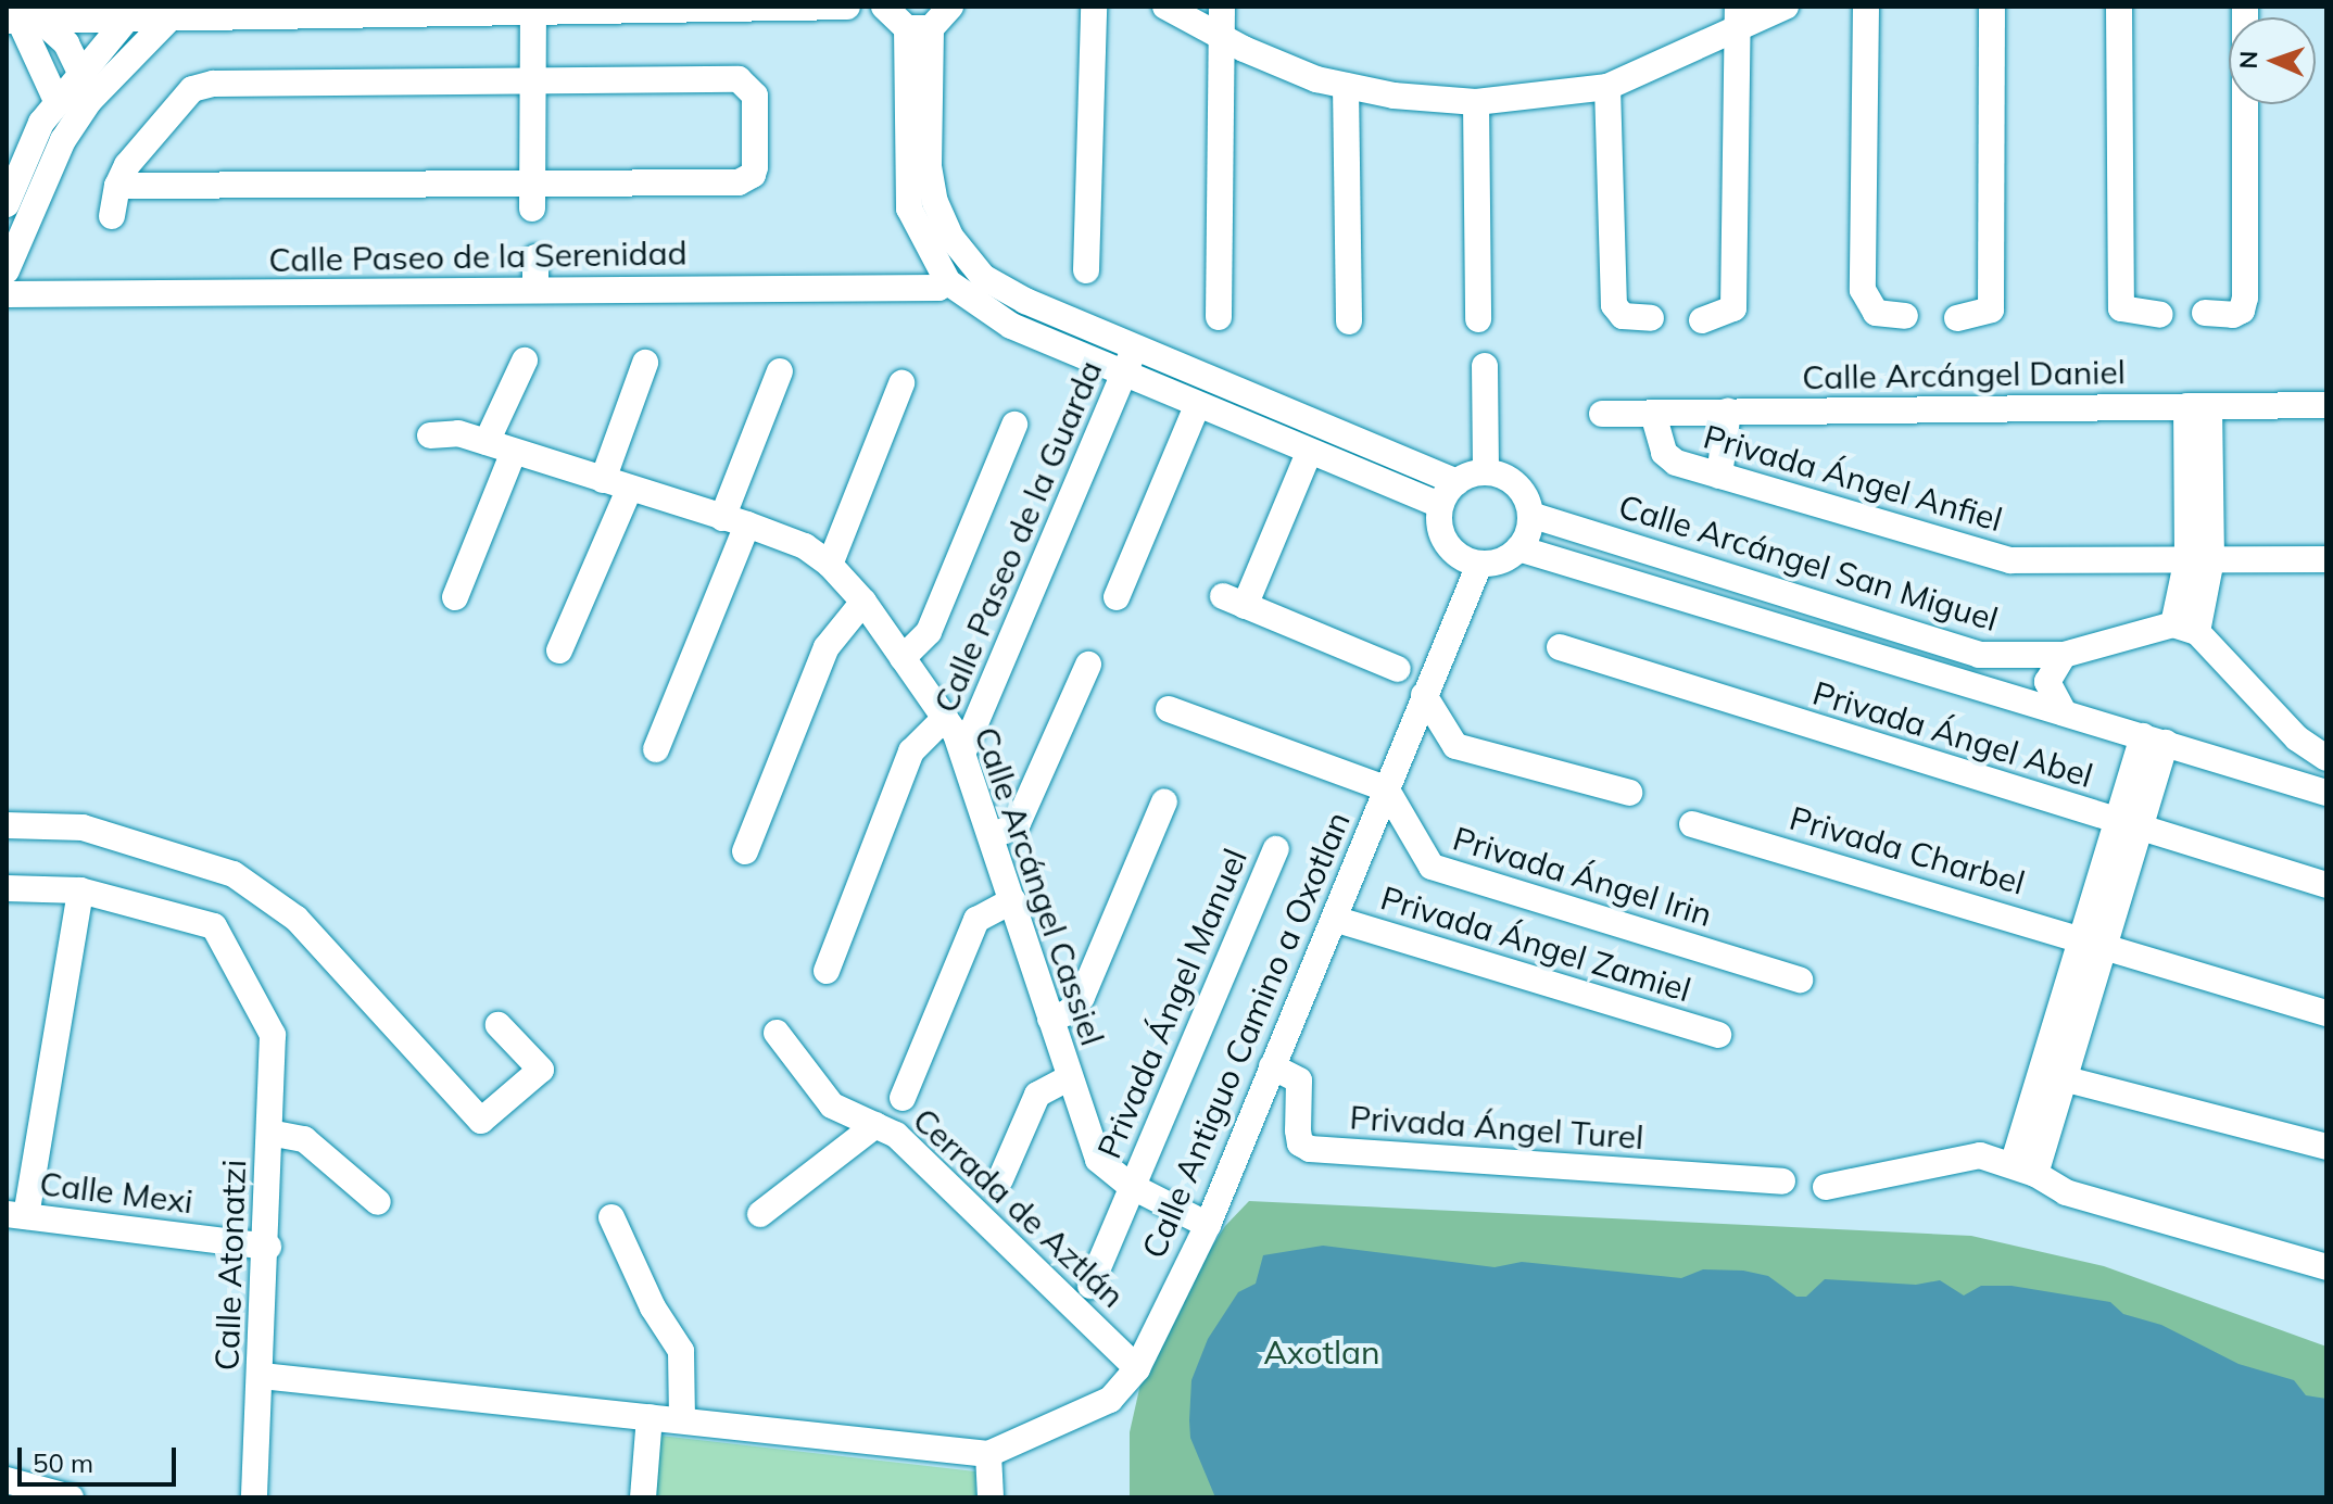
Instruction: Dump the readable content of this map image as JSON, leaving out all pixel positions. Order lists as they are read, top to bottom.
{
  "streets": {
    "street": [
      "Calle Paseo de la Serenidad",
      "Calle Arcángel Daniel",
      "Privada Ángel Anfiel",
      "Calle Paseo de la Guarda",
      "Calle Arcángel San Miguel",
      "Privada Ángel Abel",
      "Privada Charbel",
      "Privada Ángel Irin",
      "Calle Arcángel Cassiel",
      "Privada Ángel Zamiel",
      "Privada Ángel Manuel",
      "Calle Antiguo Camino a Oxotlan",
      "Privada Ángel Turel",
      "Calle Mexi",
      "Cerrada de Aztlán",
      "Calle Atonatzi"
    ]
  },
  "crossings": [
    ["Calle Arcángel Daniel", "Privada Ángel Anfiel"],
    ["Calle Paseo de la Guarda", "Calle Arcángel Cassiel"],
    ["Calle Arcángel San Miguel", "Calle Antiguo Camino a Oxotlan"],
    ["Privada Ángel Irin", "Calle Antiguo Camino a Oxotlan"],
    ["Calle Arcángel Cassiel", "Privada Ángel Manuel"],
    ["Calle Arcángel Cassiel", "Calle Antiguo Camino a Oxotlan"],
    ["Privada Ángel Zamiel", "Calle Antiguo Camino a Oxotlan"],
    ["Calle Antiguo Camino a Oxotlan", "Privada Ángel Turel"],
    ["Calle Antiguo Camino a Oxotlan", "Cerrada de Aztlán"],
    ["Calle Mexi", "Calle Atonatzi"]
  ],
  "parks": ["Axotlan"],
  "scale_bar": "50 m",
  "north": "left"
}
